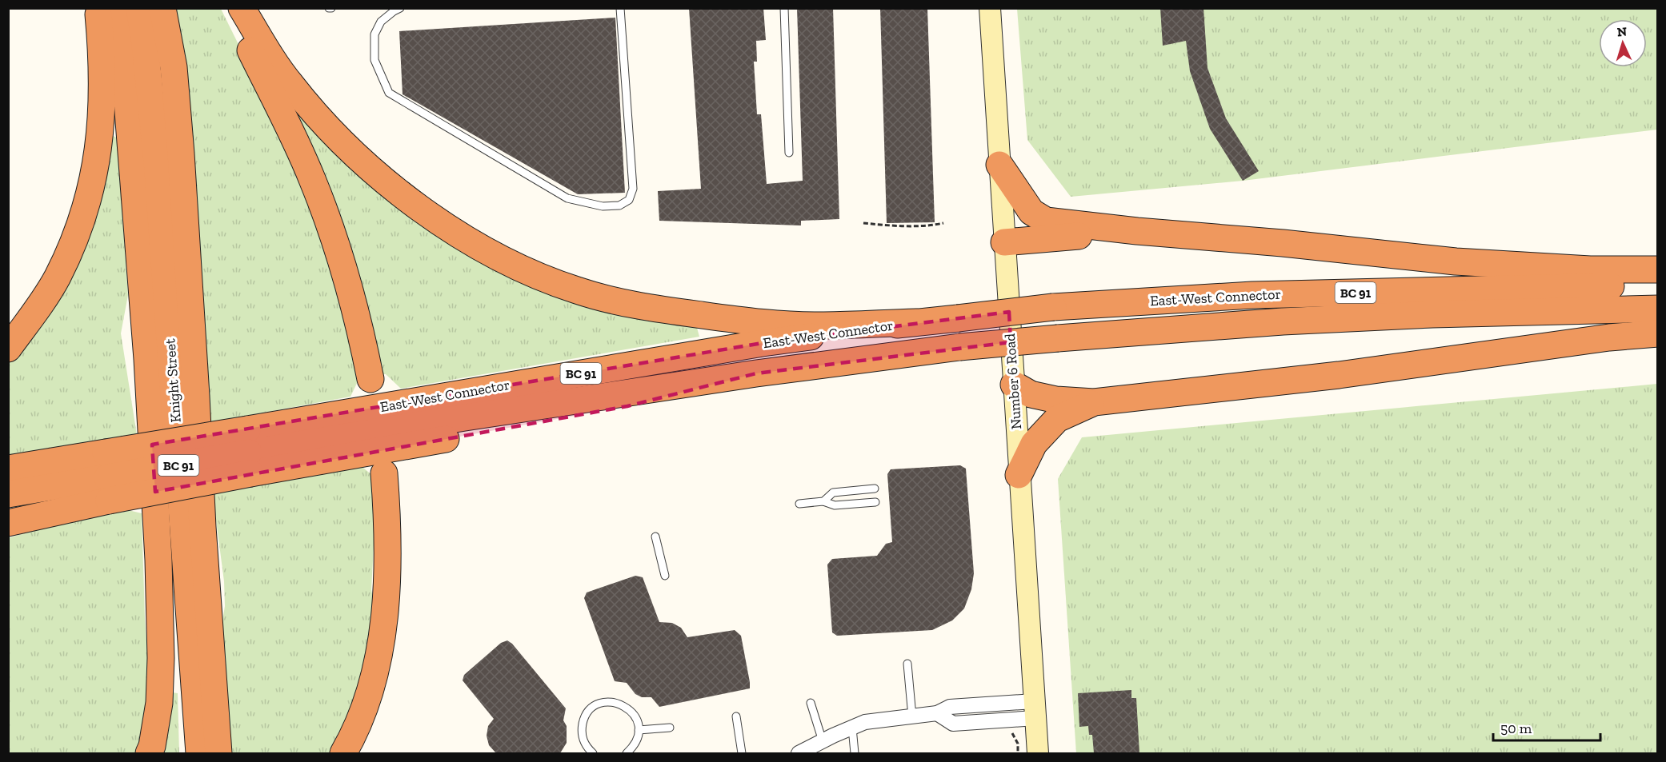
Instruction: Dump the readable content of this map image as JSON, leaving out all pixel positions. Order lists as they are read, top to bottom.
{
  "streets": {
    "highway": ["BC 91", "East-West Connector", "Knight Street"],
    "main road": ["Number 6 Road"]
  },
  "scale_bar": "50 m",
  "north": "top"
}
